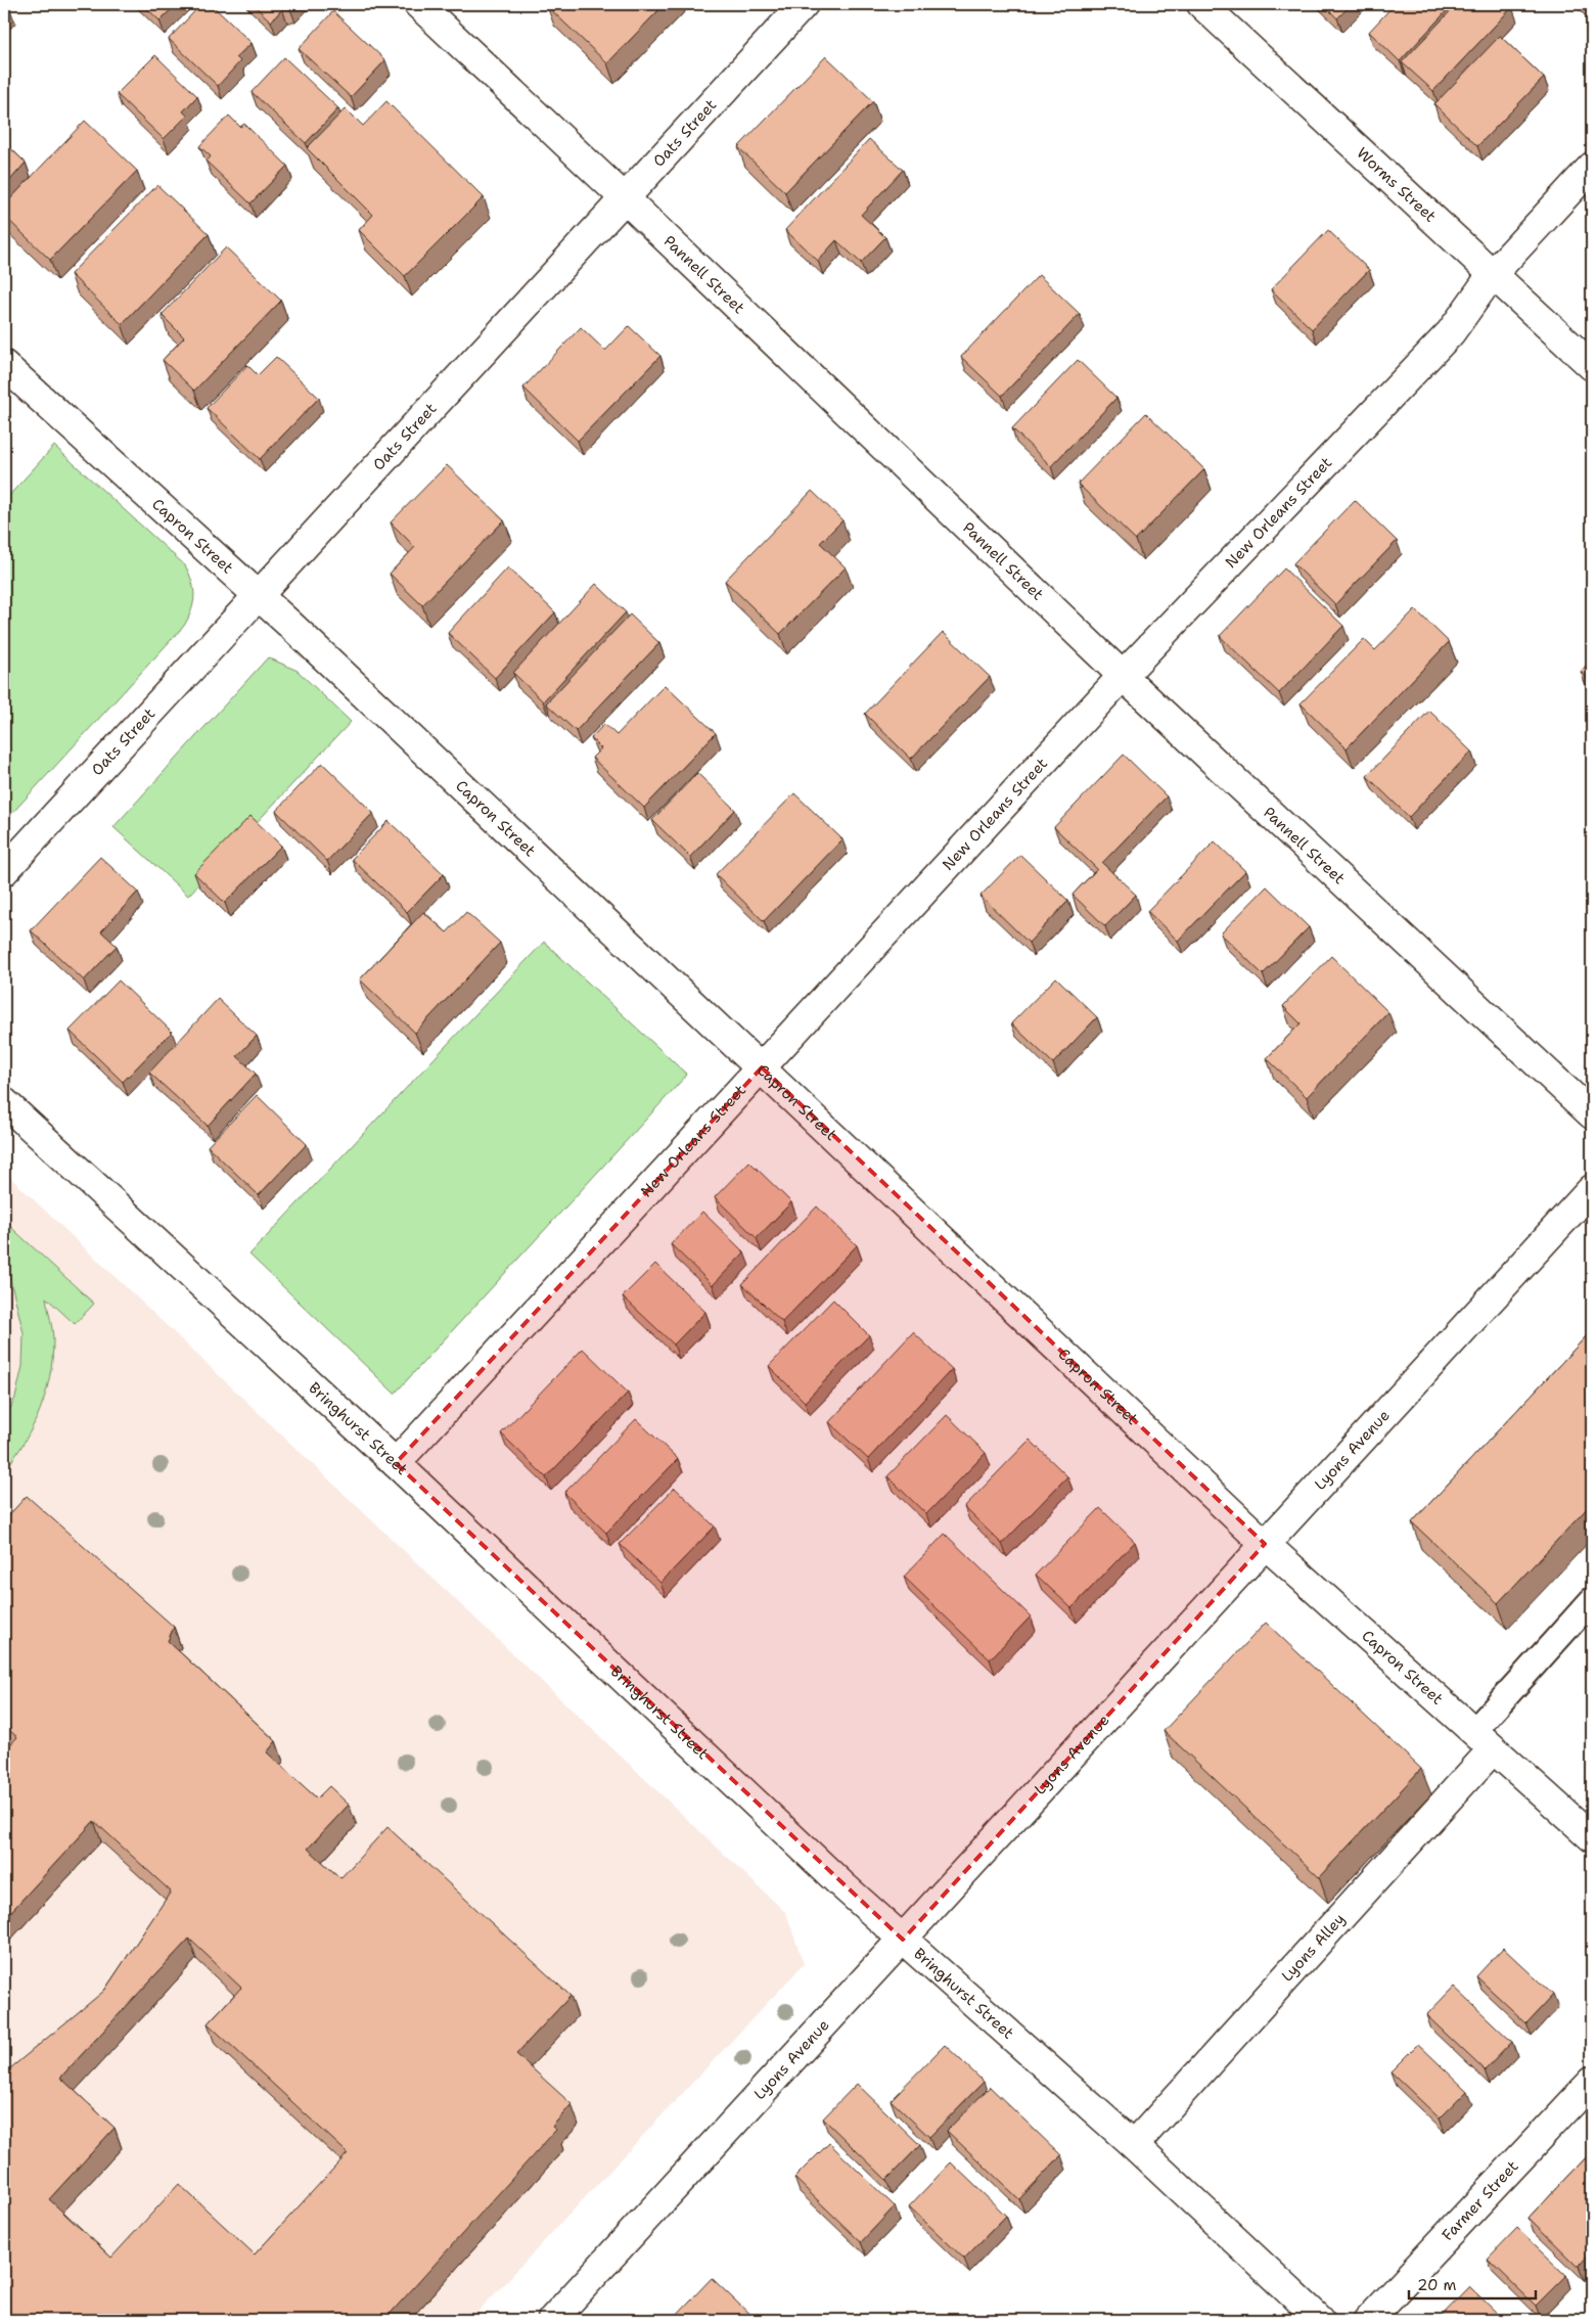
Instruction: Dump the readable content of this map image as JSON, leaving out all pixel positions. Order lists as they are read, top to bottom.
{
  "streets": {
    "street": [
      "Oats Street",
      "Worms Street",
      "Pannell Street",
      "New Orleans Street",
      "Capron Street",
      "Bringhurst Street",
      "Lyons Avenue",
      "Lyons Alley",
      "Farmer Street"
    ]
  },
  "crossings": [
    ["Oats Street", "Pannell Street"],
    ["Oats Street", "Capron Street"],
    ["Worms Street", "New Orleans Street"],
    ["Pannell Street", "New Orleans Street"],
    ["New Orleans Street", "Capron Street"],
    ["New Orleans Street", "Bringhurst Street"],
    ["Capron Street", "Lyons Avenue"],
    ["Capron Street", "Lyons Alley"],
    ["Bringhurst Street", "Lyons Avenue"],
    ["Bringhurst Street", "Lyons Alley"]
  ],
  "scale_bar": "20 m"
}
